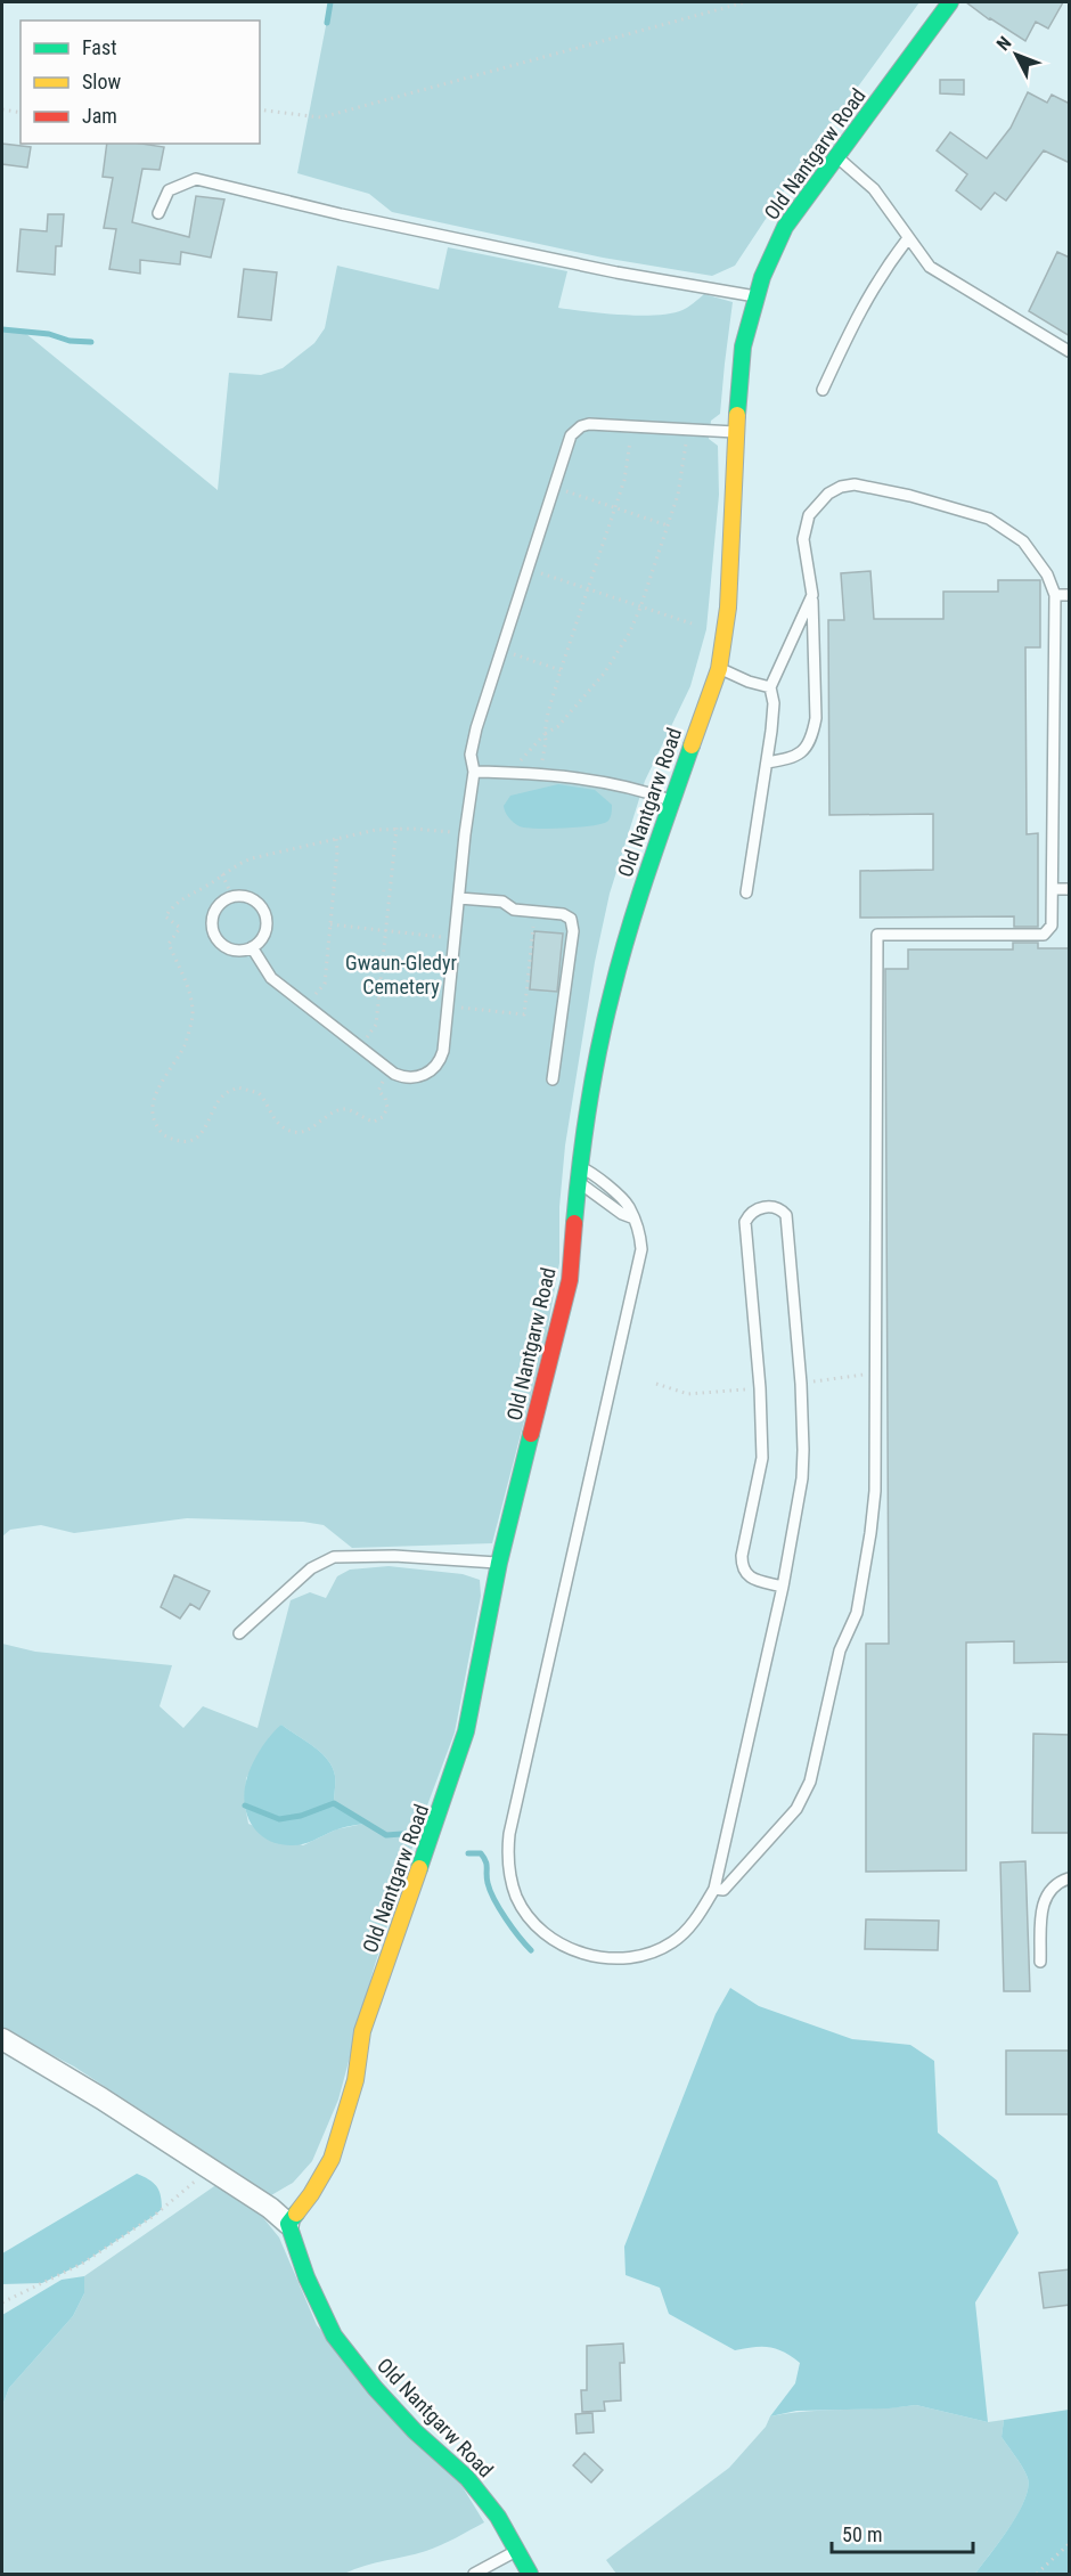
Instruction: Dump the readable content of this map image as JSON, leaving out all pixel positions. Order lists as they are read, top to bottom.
{
  "streets": {
    "street": ["Old Nantgarw Road"]
  },
  "parks": ["Gwaun-Gledyr Cemetery"],
  "legend": ["Fast", "Slow", "Jam"],
  "scale_bar": "50 m",
  "north": "top left"
}
